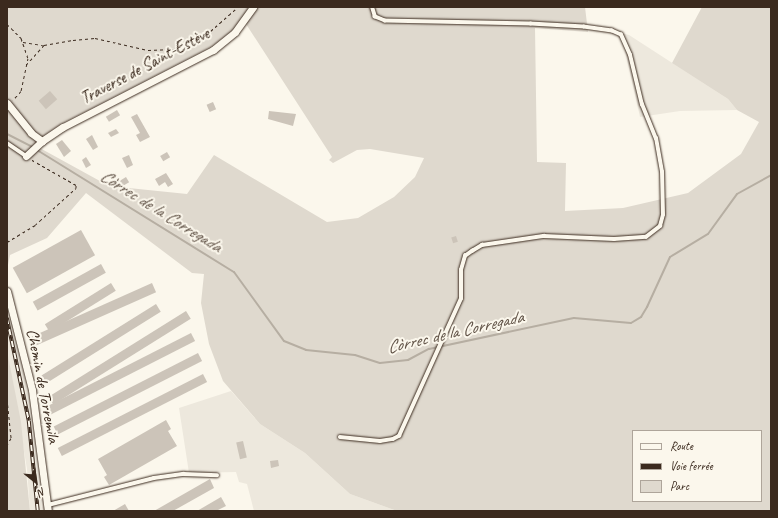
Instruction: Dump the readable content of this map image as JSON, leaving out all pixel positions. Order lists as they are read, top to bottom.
{
  "streets": {
    "street": ["Traverse de Saint-Estève", "Chemin de Torremila"]
  },
  "water": ["Còrrec de la Corregada"],
  "legend": ["Route", "Voie ferrée", "Parc"],
  "north": "bottom right"
}
